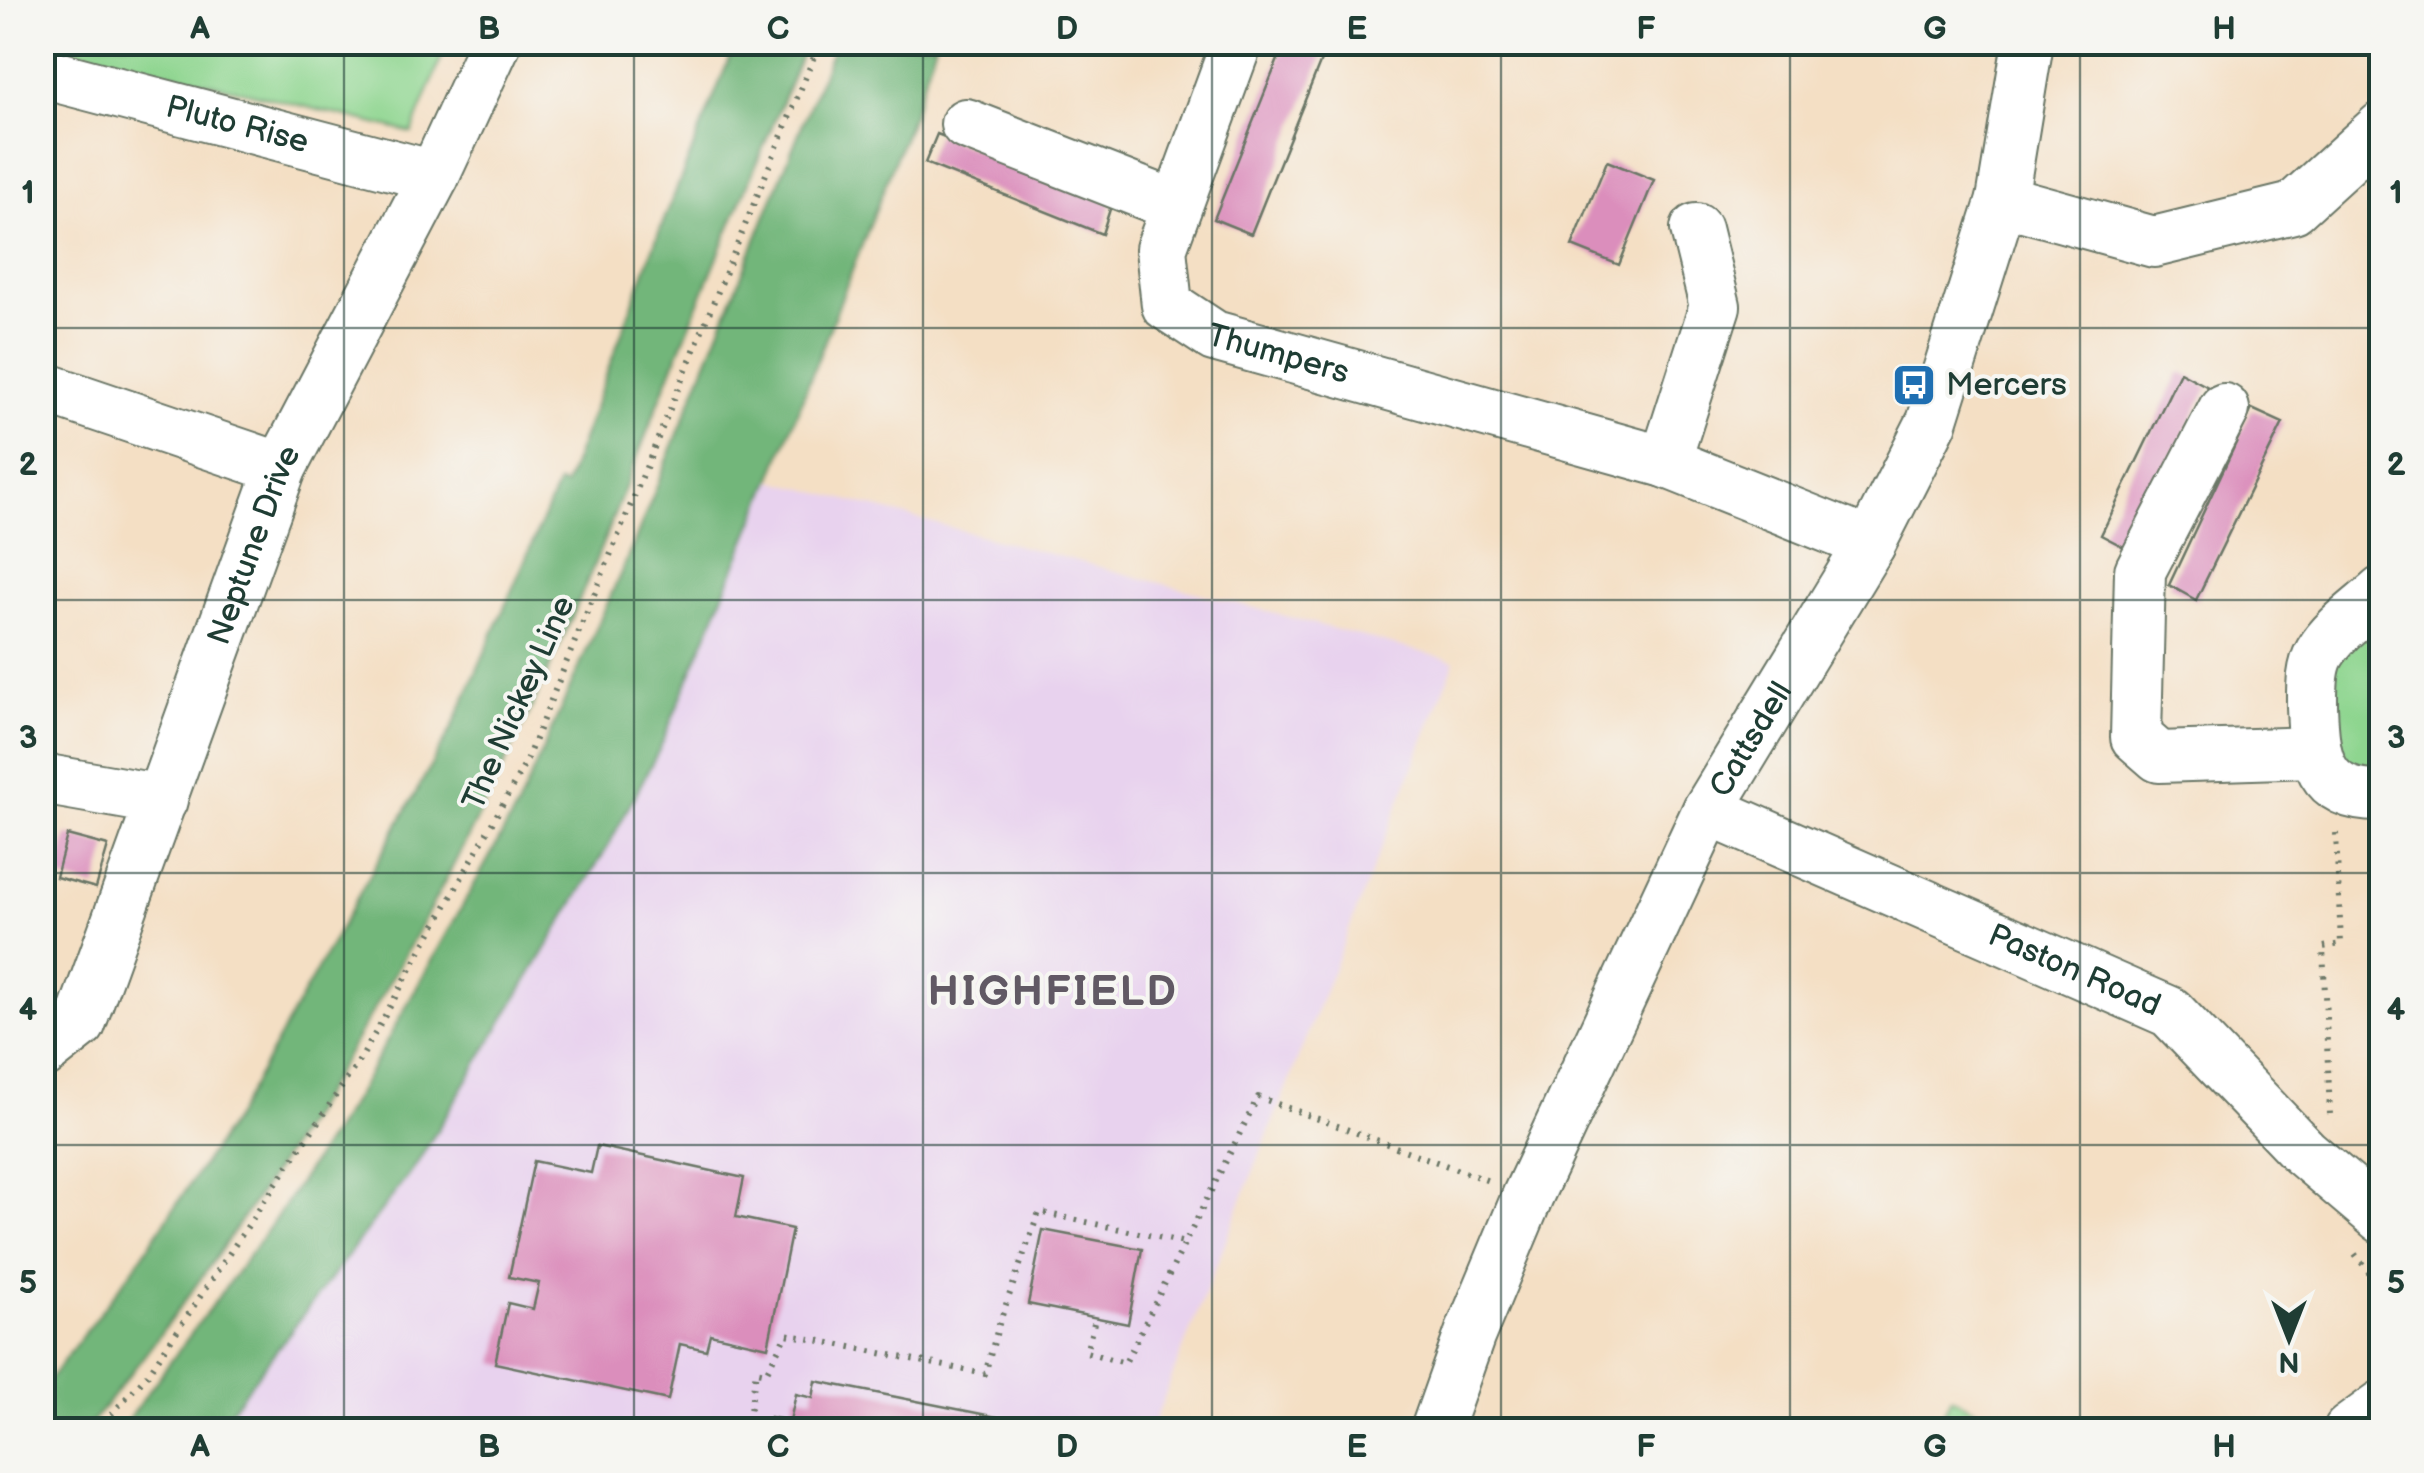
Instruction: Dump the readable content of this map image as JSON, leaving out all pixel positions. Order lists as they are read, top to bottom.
{
  "streets": {
    "street": [
      "Pluto Rise",
      "Thumpers",
      "Neptune Drive",
      "Cattsdell",
      "Paston Road"
    ],
    "path": ["The Nickey Line"]
  },
  "crossings": [
    ["Pluto Rise", "Neptune Drive"],
    ["Thumpers", "Cattsdell"],
    ["Cattsdell", "Paston Road"]
  ],
  "districts": ["HIGHFIELD"],
  "places": {
    "bus stop": ["Mercers"]
  },
  "north": "bottom",
  "grid": {
    "columns": [
      "A",
      "B",
      "C",
      "D",
      "E",
      "F",
      "G",
      "H"
    ],
    "rows": [
      "1",
      "2",
      "3",
      "4",
      "5"
    ]
  }
}
